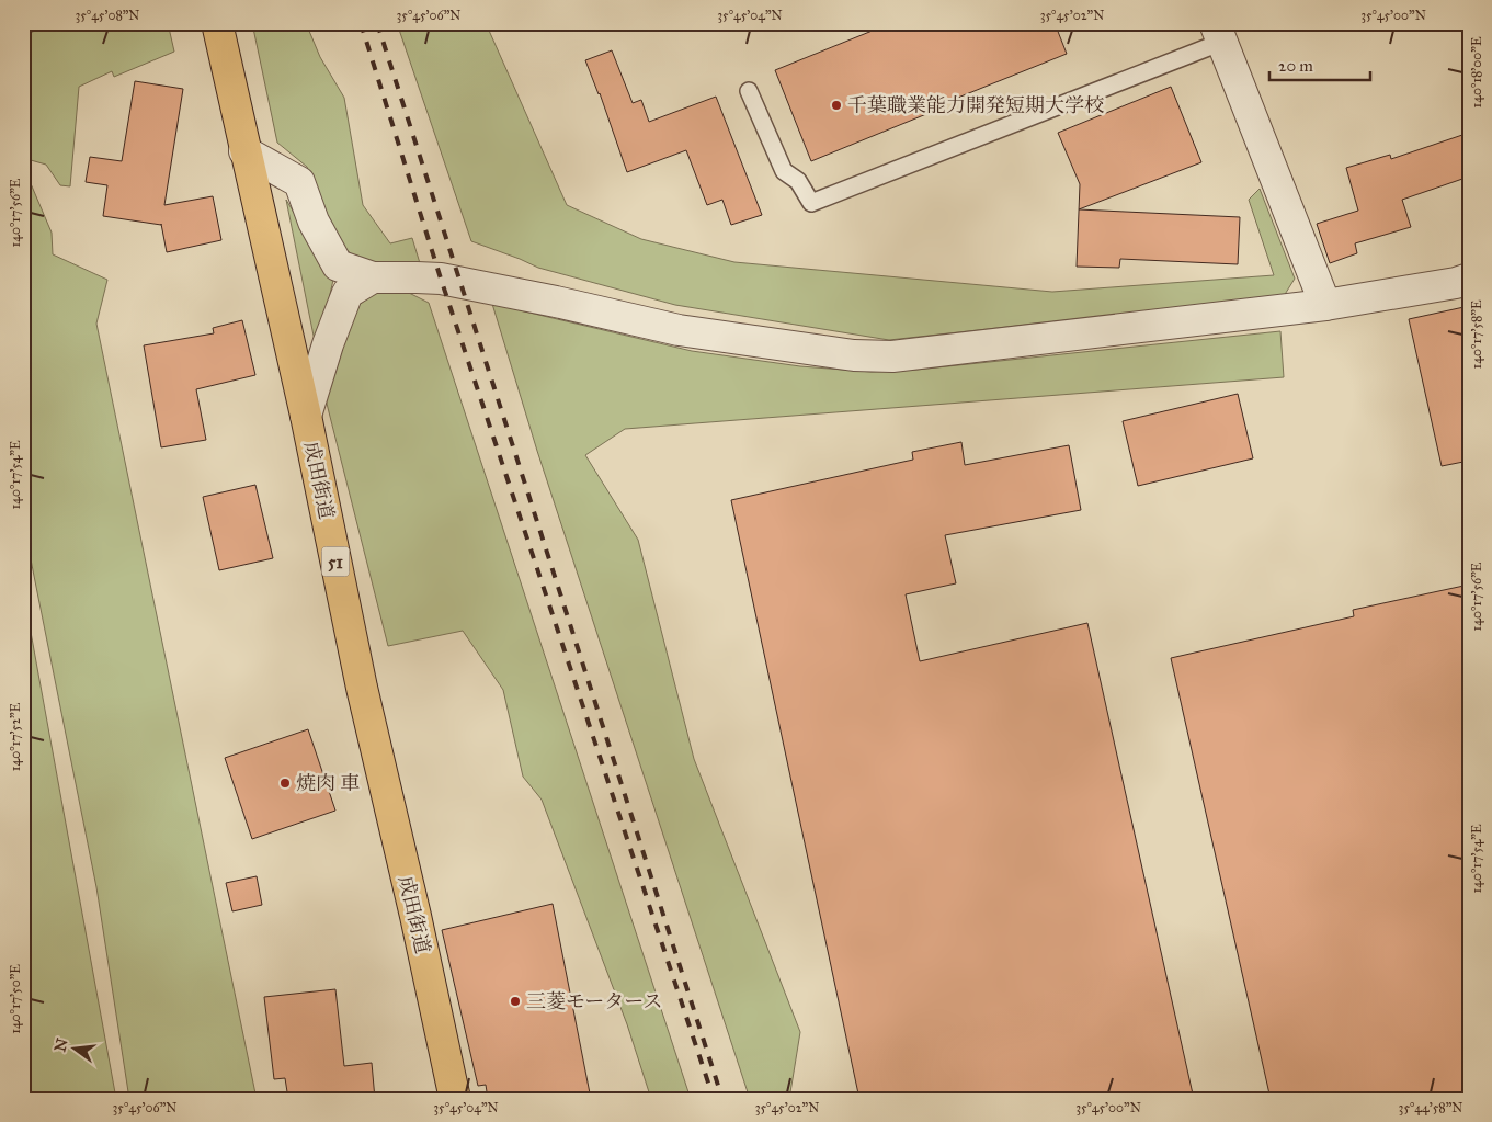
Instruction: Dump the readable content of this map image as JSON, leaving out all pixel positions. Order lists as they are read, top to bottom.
{
  "streets": {
    "highway": ["成田街道", "51"]
  },
  "places": ["千葉職業能力開発短期大学校", "焼肉 車", "三菱モータース"],
  "scale_bar": "20 m",
  "north": "left",
  "coordinates": [
    "35°45'08\"N",
    "35°45'06\"N",
    "35°45'04\"N",
    "35°45'02\"N",
    "35°45'00\"N",
    "140°18'00\"E",
    "140°17'56\"E",
    "140°17'58\"E",
    "140°17'54\"E",
    "140°17'52\"E",
    "140°17'50\"E",
    "35°44'58\"N"
  ]
}
